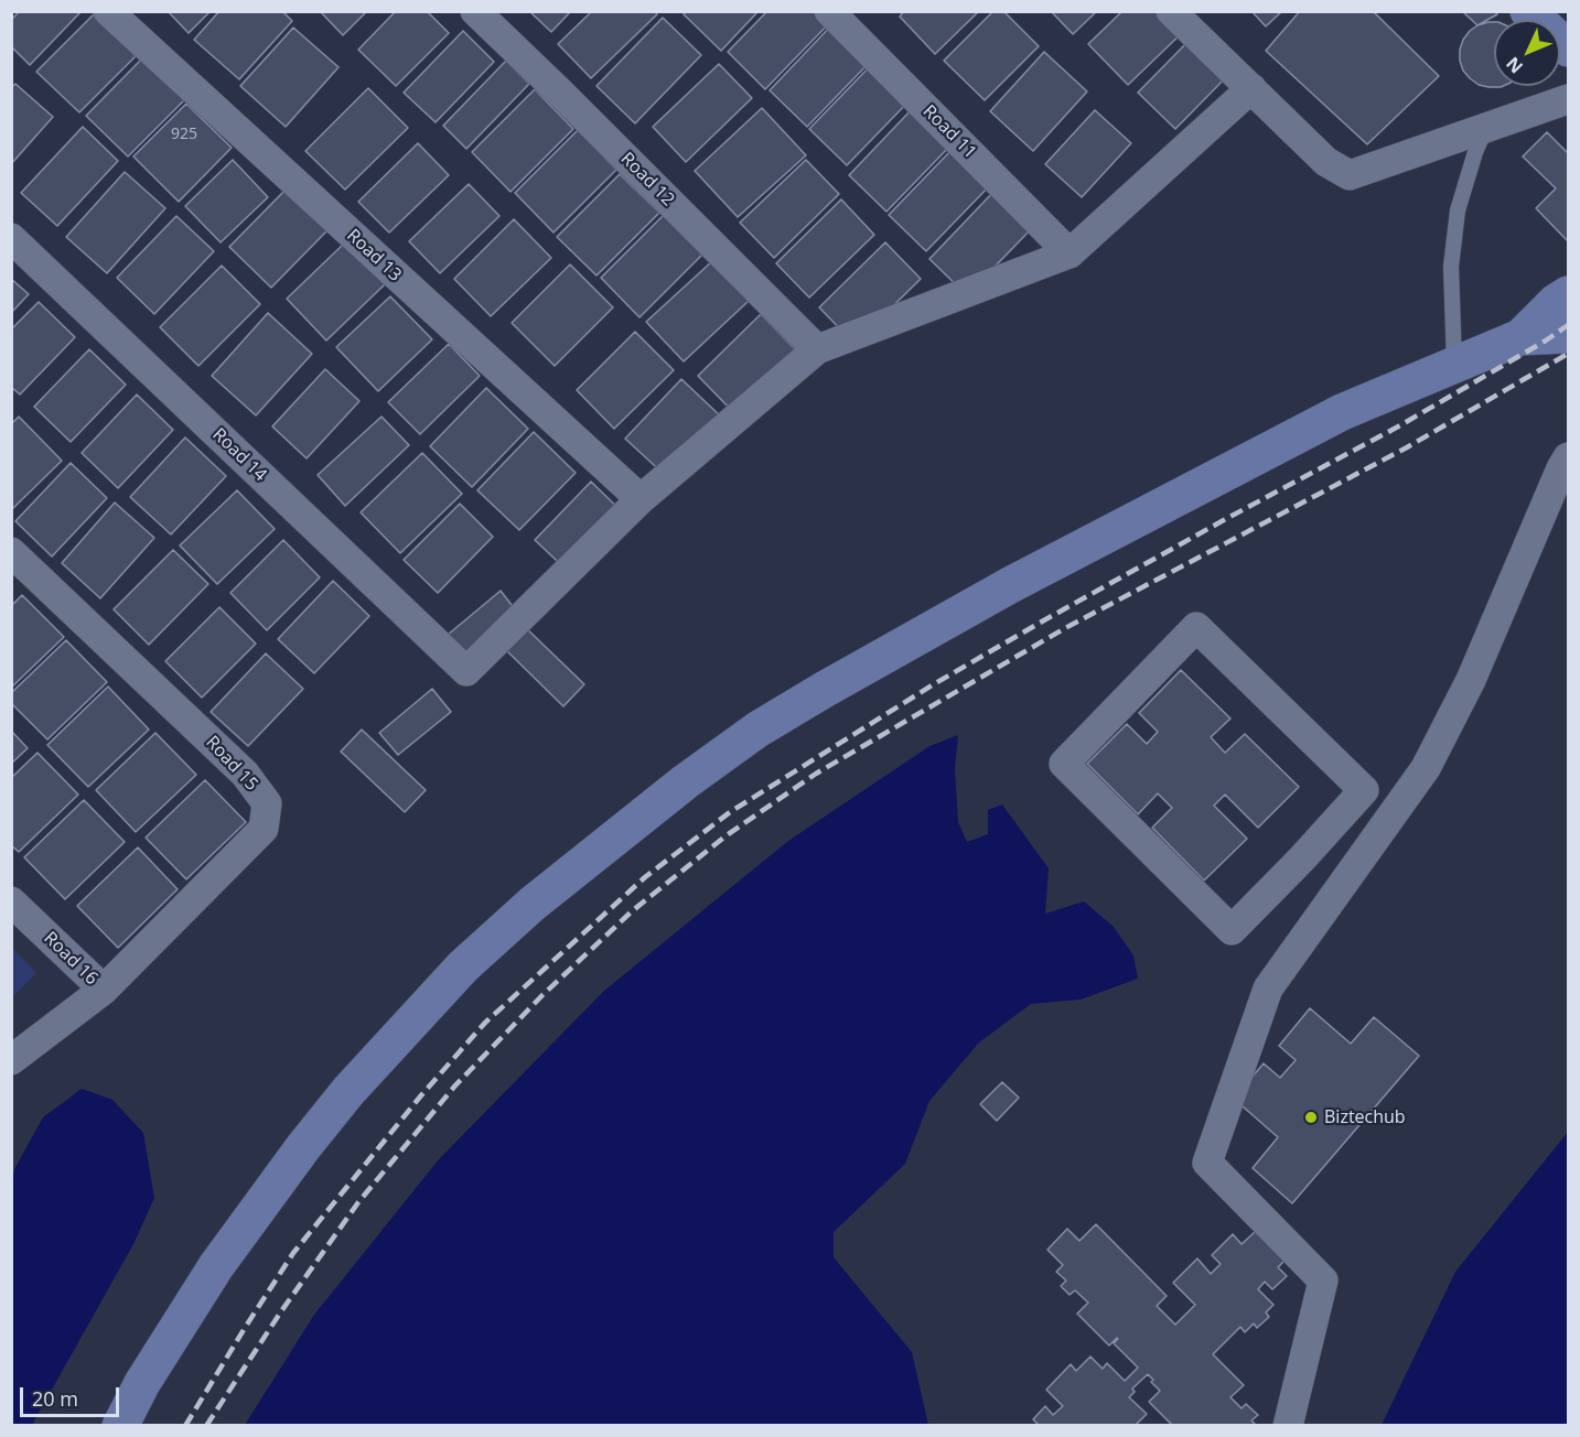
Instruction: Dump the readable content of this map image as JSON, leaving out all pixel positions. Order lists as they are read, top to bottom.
{
  "streets": {
    "street": [
      "Road 11",
      "Road 12",
      "Road 13",
      "Road 14",
      "Road 15",
      "Road 16"
    ]
  },
  "crossings": [
    ["Road 13", "Road 14"],
    ["Road 15", "Road 16"]
  ],
  "places": ["Biztechub"],
  "house_numbers": ["925"],
  "scale_bar": "20 m",
  "north": "bottom left"
}
